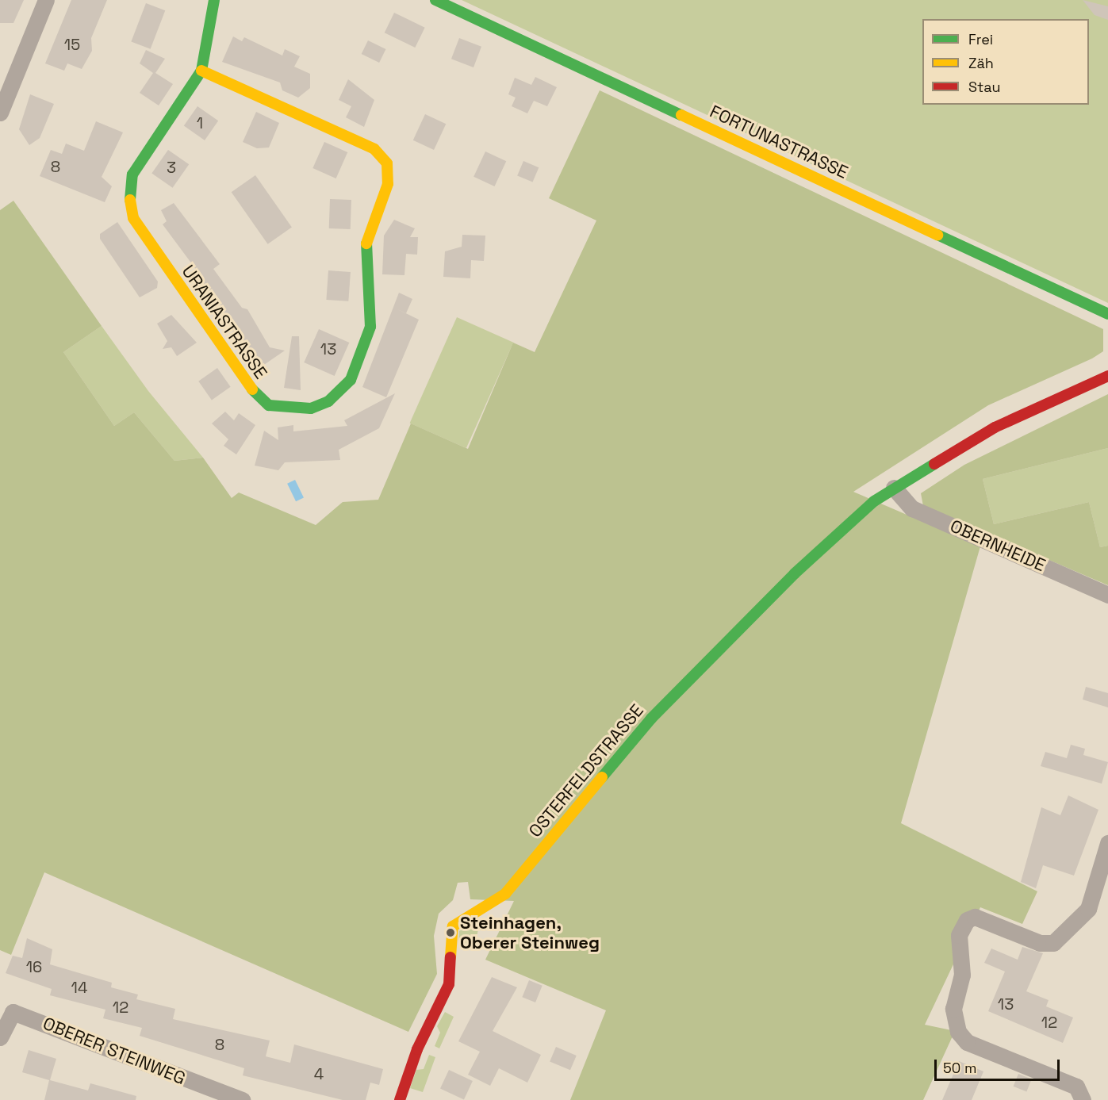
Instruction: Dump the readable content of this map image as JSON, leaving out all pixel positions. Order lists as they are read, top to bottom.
{
  "streets": {
    "street": [
      "FORTUNASTRASSE",
      "URANIASTRASSE",
      "OBERNHEIDE",
      "OSTERFELDSTRASSE",
      "OBERER STEINWEG"
    ]
  },
  "crossings": [
    ["OBERNHEIDE", "OSTERFELDSTRASSE"]
  ],
  "places": ["Steinhagen, Oberer Steinweg"],
  "house_numbers": [
    "15",
    "1",
    "8",
    "3",
    "13",
    "16",
    "14",
    "13",
    "12",
    "12",
    "8",
    "4"
  ],
  "legend": ["Frei", "Zäh", "Stau"],
  "scale_bar": "50 m"
}
